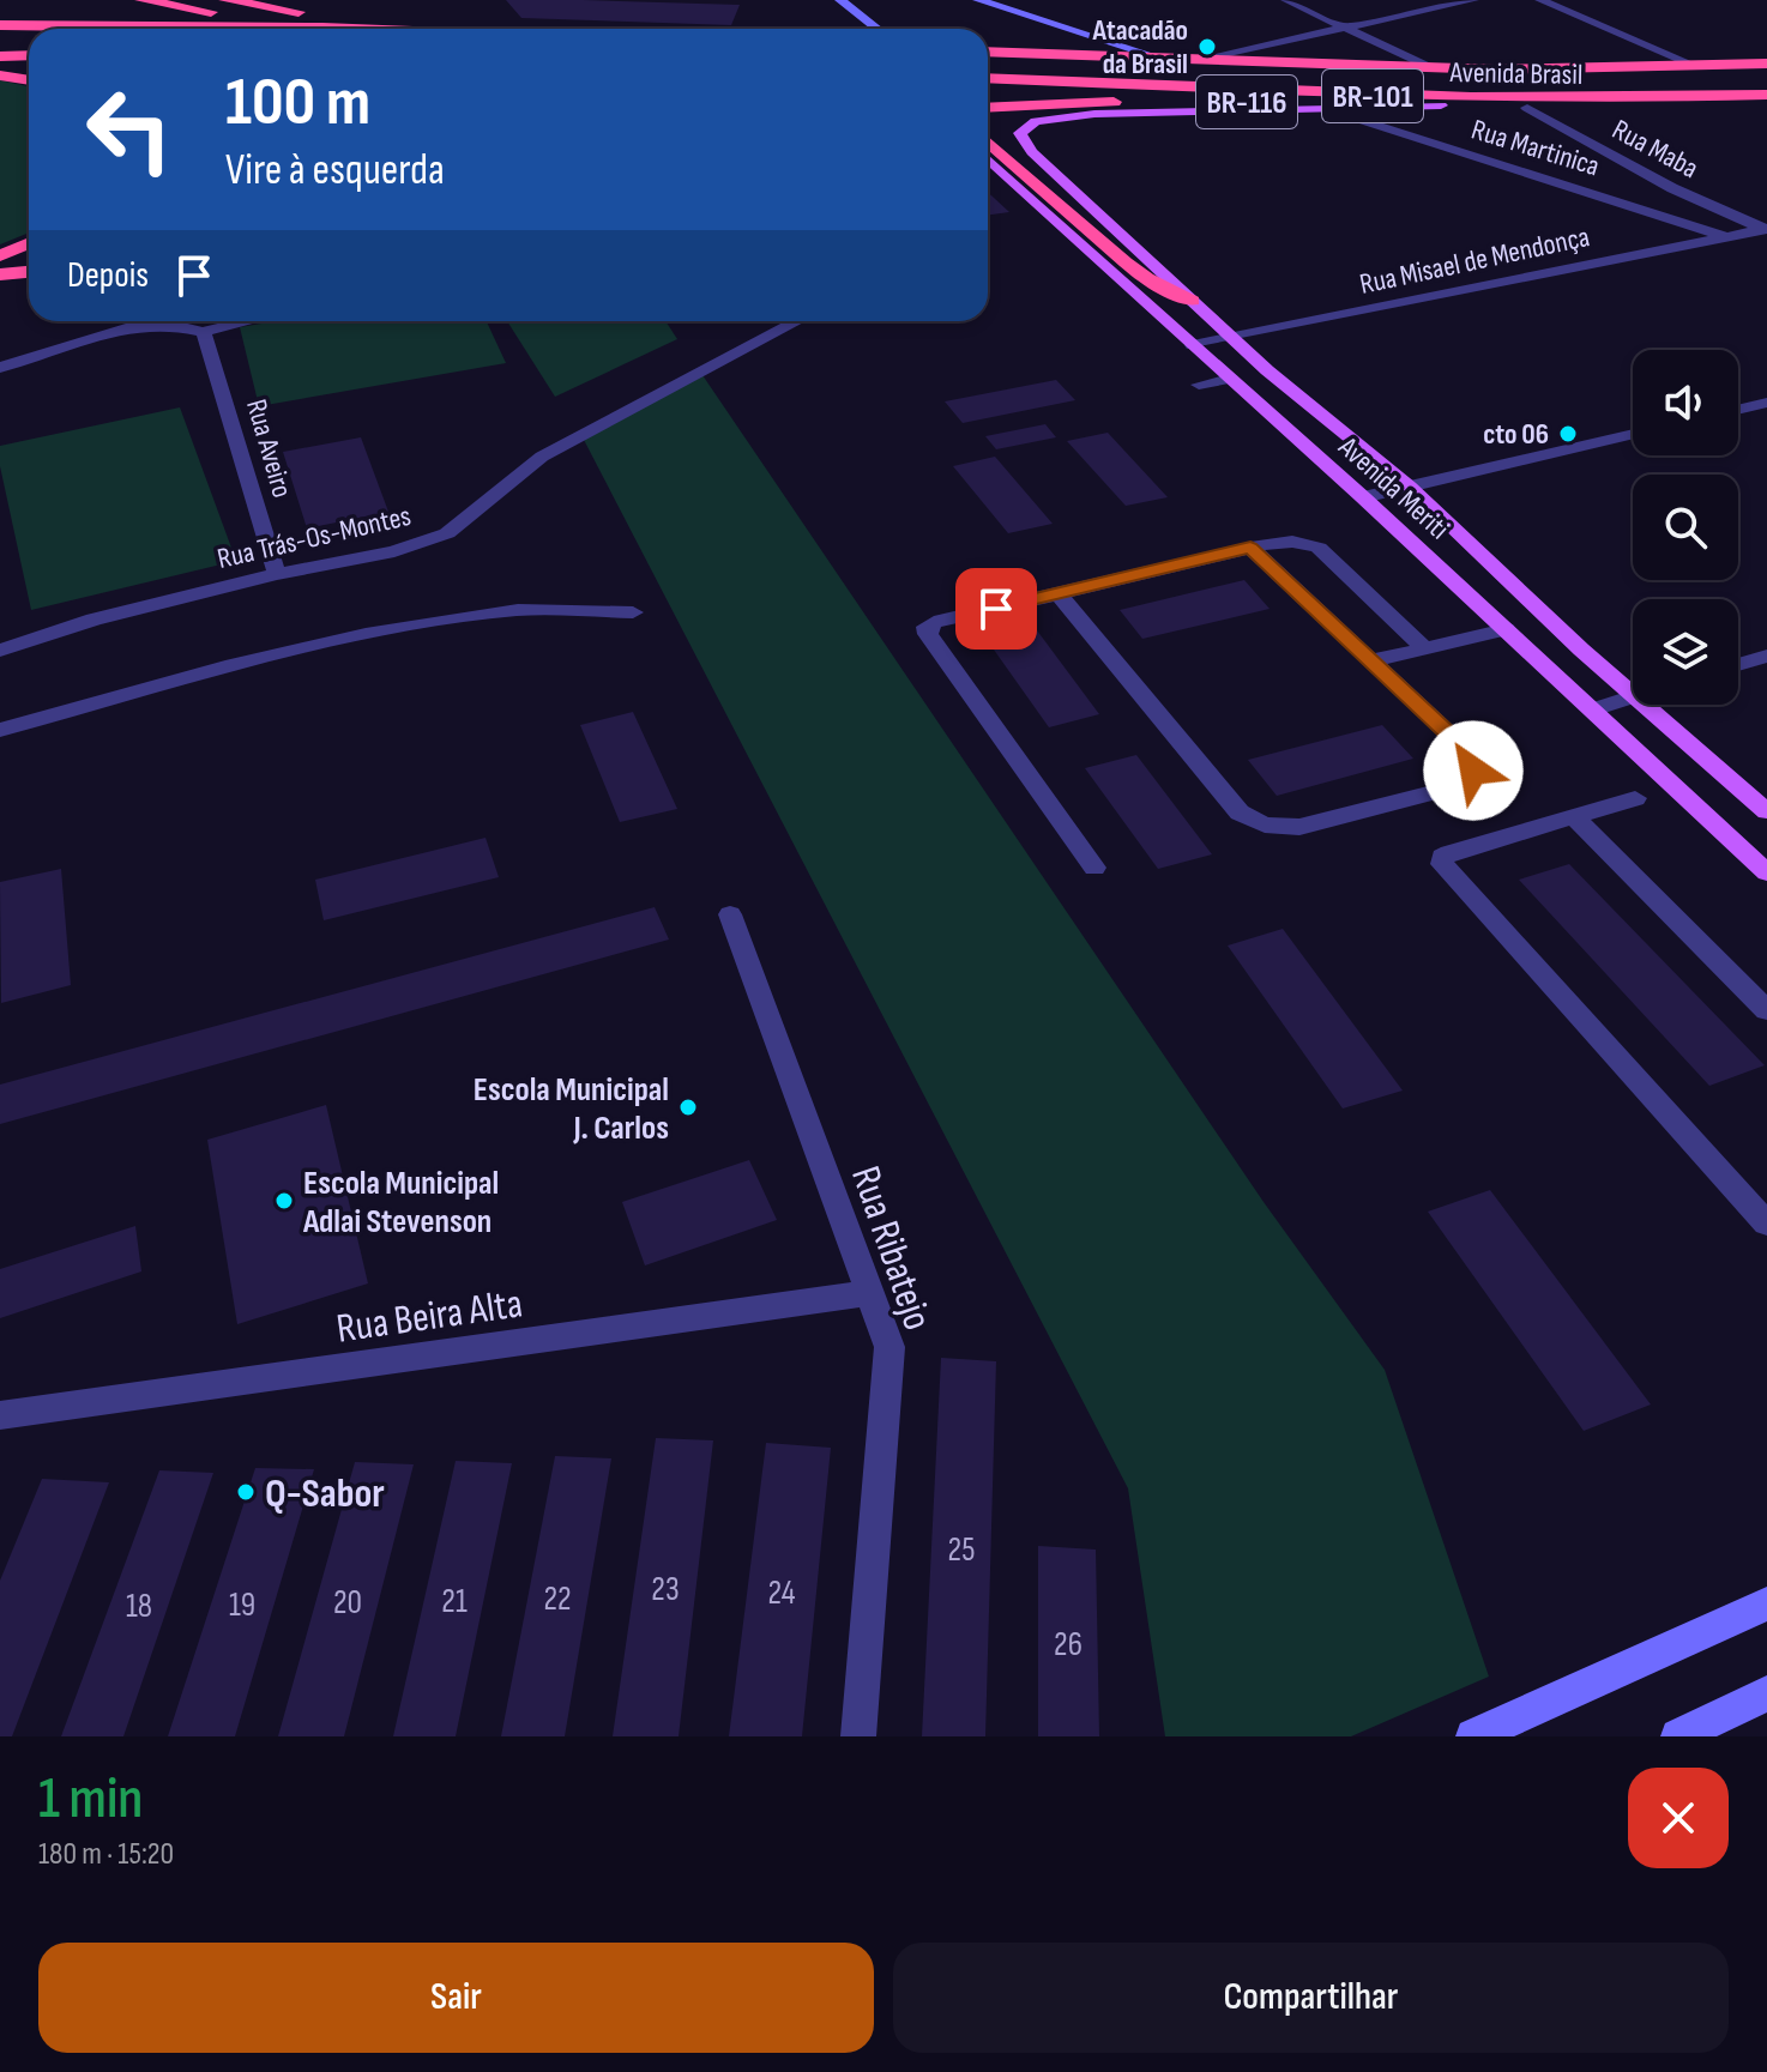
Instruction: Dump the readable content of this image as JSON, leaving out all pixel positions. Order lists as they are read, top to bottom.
{
  "streets": {
    "highway": ["Avenida Brasil", "BR-101", "BR-116"],
    "main road": ["Avenida Meriti"],
    "street": [
      "Rua Martinica",
      "Rua Maba",
      "Rua Misael de Mendonça",
      "Rua Aveiro",
      "Rua Trás-Os-Montes",
      "Rua Ribatejo",
      "Rua Beira Alta"
    ]
  },
  "crossings": [
    ["Avenida Brasil", "BR-101"],
    ["Avenida Brasil", "BR-116"],
    ["Avenida Brasil", "Rua Martinica"],
    ["Avenida Brasil", "Rua Maba"],
    ["Avenida Brasil", "Avenida Meriti"],
    ["Rua Martinica", "Rua Misael de Mendonça"],
    ["Rua Maba", "Rua Misael de Mendonça"],
    ["Rua Misael de Mendonça", "Avenida Meriti"],
    ["Rua Aveiro", "Rua Trás-Os-Montes"],
    ["Rua Ribatejo", "Rua Beira Alta"]
  ],
  "places": [
    "Atacadão da Brasil",
    "cto 06",
    "Escola Municipal J. Carlos",
    "Escola Municipal Adlai Stevenson",
    "Q-Sabor"
  ],
  "house_numbers": [
    "25",
    "23",
    "24",
    "22",
    "21",
    "20",
    "19",
    "18",
    "26"
  ],
  "page": {
    "turn": ["100 m", "Vire à esquerda"],
    "then": "Depois",
    "heading": ["1 min", "180 m · 15:20"],
    "buttons": ["Sair", "Compartilhar"]
  }
}
